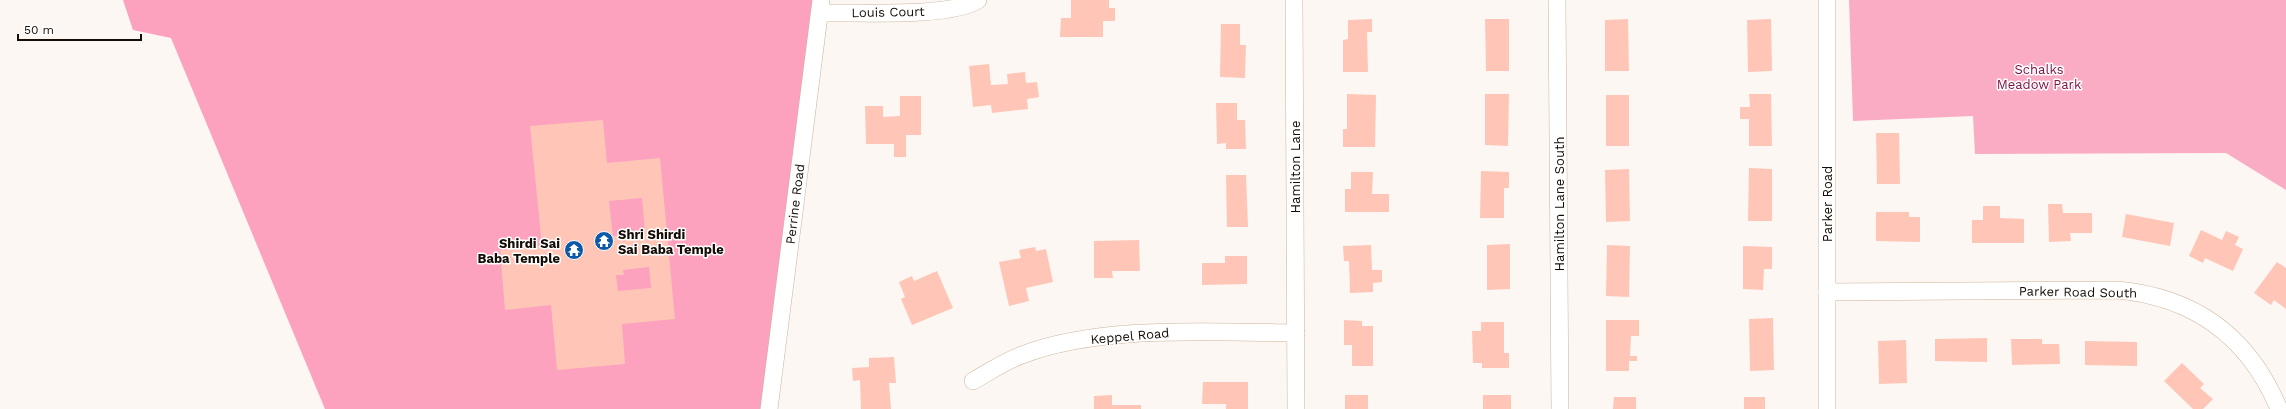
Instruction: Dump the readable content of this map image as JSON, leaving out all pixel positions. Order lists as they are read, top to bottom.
{
  "streets": {
    "street": [
      "Louis Court",
      "Hamilton Lane",
      "Perrine Road",
      "Hamilton Lane South",
      "Parker Road",
      "Parker Road South",
      "Keppel Road"
    ]
  },
  "crossings": [
    ["Louis Court", "Perrine Road"],
    ["Hamilton Lane", "Keppel Road"],
    ["Parker Road", "Parker Road South"]
  ],
  "parks": ["Schalks Meadow Park"],
  "places": {
    "temple": ["Shri Shirdi Sai Baba Temple", "Shirdi Sai Baba Temple"]
  },
  "scale_bar": "50 m"
}
